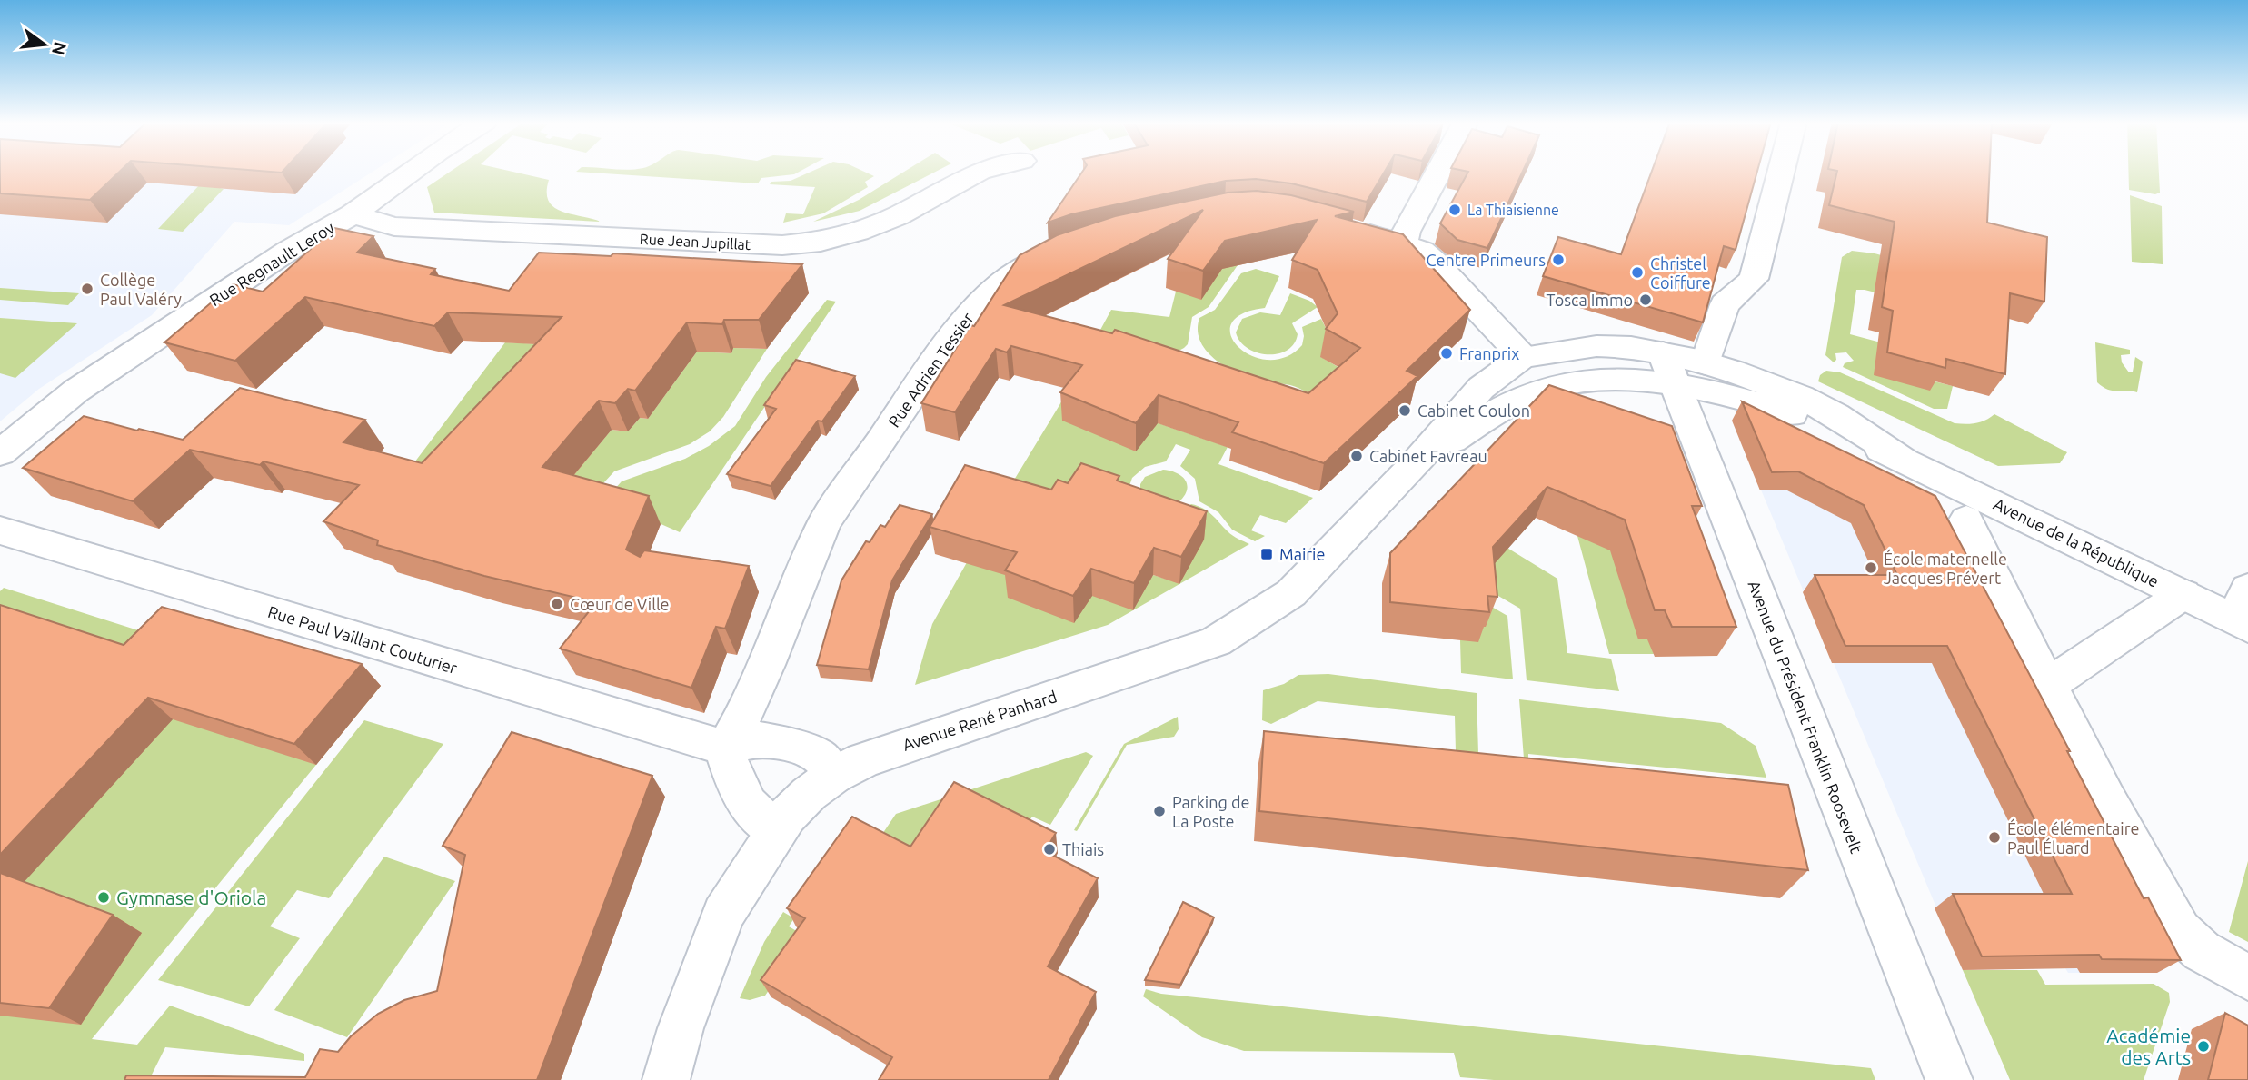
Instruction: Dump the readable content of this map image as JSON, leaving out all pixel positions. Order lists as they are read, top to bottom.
{
  "streets": {
    "street": [
      "Rue Jean Jupillat",
      "Rue Regnault Leroy",
      "Rue Adrien Tessier",
      "Avenue de la République",
      "Rue Paul Vaillant Couturier",
      "Avenue du Président Franklin Roosevelt",
      "Avenue René Panhard"
    ]
  },
  "crossings": [
    ["Rue Jean Jupillat", "Rue Regnault Leroy"],
    ["Rue Adrien Tessier", "Rue Paul Vaillant Couturier"],
    ["Avenue de la République", "Avenue du Président Franklin Roosevelt"],
    ["Avenue de la République", "Avenue René Panhard"],
    ["Rue Paul Vaillant Couturier", "Avenue René Panhard"],
    ["Avenue du Président Franklin Roosevelt", "Avenue René Panhard"]
  ],
  "places": {
    "other": [
      "La Thiaisienne",
      "Centre Primeurs",
      "Christel Coiffure",
      "Collège Paul Valéry",
      "Tosca Immo",
      "Franprix",
      "Cabinet Coulon",
      "Cabinet Favreau",
      "École maternelle Jacques Prévert",
      "Cœur de Ville",
      "Parking de La Poste",
      "École élémentaire Paul Éluard",
      "Thiais",
      "Gymnase d'Oriola",
      "Académie des Arts"
    ],
    "transit": ["Mairie"]
  },
  "north": "right"
}
